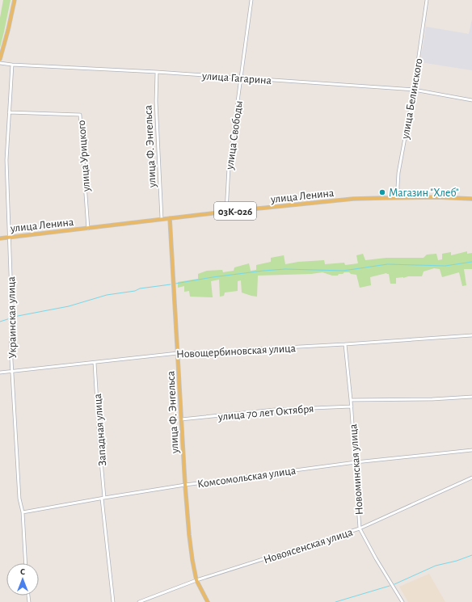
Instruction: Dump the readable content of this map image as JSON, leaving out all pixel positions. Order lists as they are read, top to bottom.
{
  "streets": {
    "main road": ["улица Ф. Энгельса", "улица Ленина", "03К-026"],
    "street": [
      "улица Гагарина",
      "улица Белинского",
      "улица Свободы",
      "улица Урицкого",
      "Украинская улица",
      "Новощербиновская улица",
      "улица 70 лет Октября",
      "Западная улица",
      "Новоминская улица",
      "Комсомольская улица",
      "Новоясенская улица"
    ]
  },
  "crossings": [
    ["улица Гагарина", "улица Белинского"],
    ["улица Гагарина", "улица Свободы"],
    ["улица Гагарина", "улица Ф. Энгельса"],
    ["улица Гагарина", "Украинская улица"],
    ["улица Белинского", "улица Ленина"],
    ["улица Свободы", "улица Ленина"],
    ["улица Ф. Энгельса", "улица Ленина"],
    ["улица Ф. Энгельса", "Новощербиновская улица"],
    ["улица Ф. Энгельса", "улица 70 лет Октября"],
    ["улица Ф. Энгельса", "Комсомольская улица"],
    ["улица Ф. Энгельса", "Новоясенская улица"],
    ["улица Урицкого", "улица Ленина"],
    ["улица Урицкого", "Украинская улица"],
    ["улица Ленина", "Украинская улица"],
    ["Украинская улица", "Новощербиновская улица"],
    ["Украинская улица", "Комсомольская улица"],
    ["Новощербиновская улица", "Западная улица"],
    ["Новощербиновская улица", "Новоминская улица"],
    ["улица 70 лет Октября", "Новоминская улица"],
    ["Западная улица", "Комсомольская улица"],
    ["Новоминская улица", "Комсомольская улица"],
    ["Новоминская улица", "Новоясенская улица"]
  ],
  "places": ["Магазин \"Хлеб\""],
  "north": "top"
}
